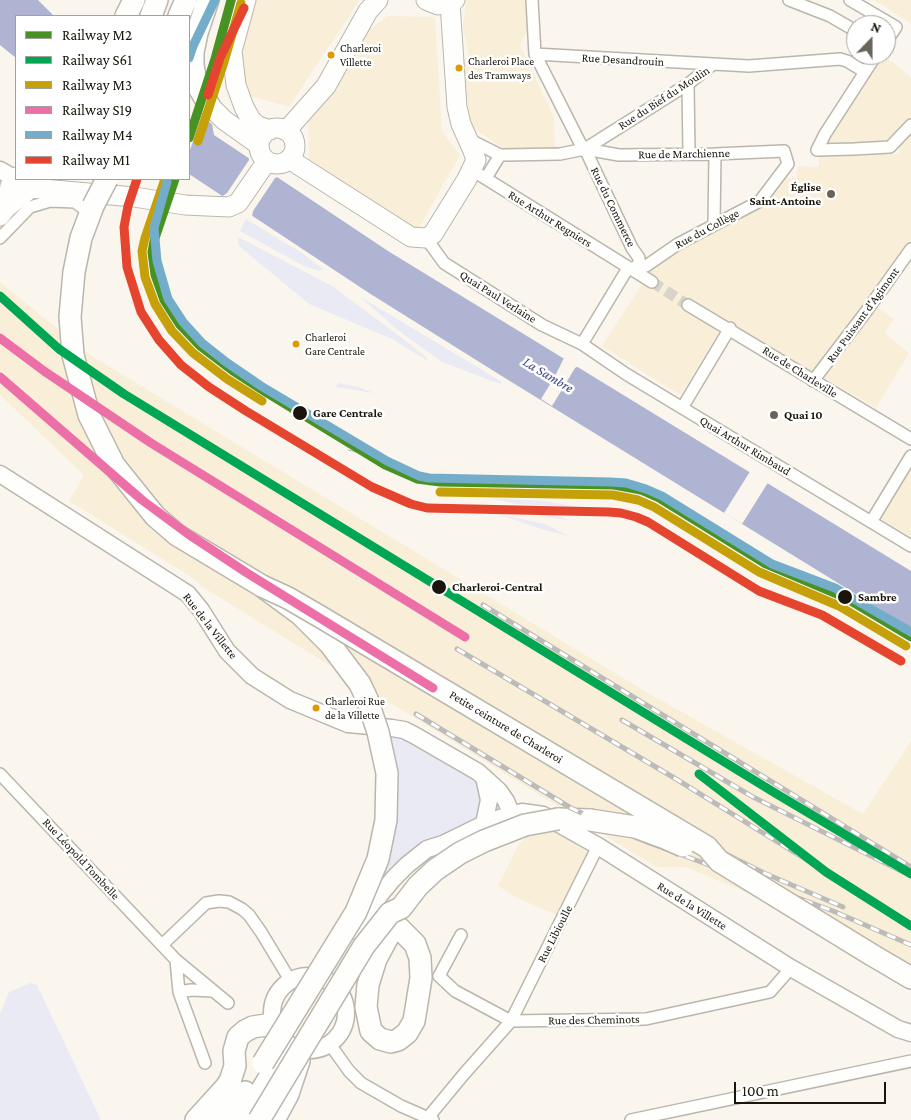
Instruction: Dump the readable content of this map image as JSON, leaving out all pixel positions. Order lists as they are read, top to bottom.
{
  "streets": {
    "highway": ["Petite ceinture de Charleroi"],
    "main road": ["Quai Paul Verlaine", "Rue de la Villette"],
    "street": [
      "Rue Desandrouin",
      "Rue du Bief du Moulin",
      "Rue de Marchienne",
      "Rue du Commerce",
      "Rue Arthur Regniers",
      "Rue du Collège",
      "Rue Puissant d'Agimont",
      "Rue de Charleville",
      "Quai Arthur Rimbaud",
      "Rue Léopold Tombelle",
      "Rue Libioulle",
      "Rue des Cheminots"
    ]
  },
  "crossings": [
    ["Rue Desandrouin", "Rue du Bief du Moulin"],
    ["Rue Desandrouin", "Rue du Commerce"],
    ["Rue du Bief du Moulin", "Rue de Marchienne"],
    ["Rue du Bief du Moulin", "Rue du Commerce"],
    ["Rue de Marchienne", "Rue du Commerce"],
    ["Rue de Marchienne", "Rue du Collège"],
    ["Rue du Commerce", "Rue Arthur Regniers"],
    ["Rue du Commerce", "Rue du Collège"],
    ["Rue Arthur Regniers", "Rue du Collège"],
    ["Quai Paul Verlaine", "Quai Arthur Rimbaud"],
    ["Rue Puissant d'Agimont", "Rue de Charleville"],
    ["Rue de la Villette", "Rue Libioulle"],
    ["Rue de la Villette", "Rue des Cheminots"],
    ["Rue Libioulle", "Rue des Cheminots"]
  ],
  "water": ["La Sambre"],
  "places": [
    "Charleroi Villette",
    "Charleroi Place des Tramways",
    "Église Saint-Antoine",
    "Charleroi Gare Centrale",
    "Gare Centrale",
    "Quai 10",
    "Charleroi-Central",
    "Sambre",
    "Charleroi Rue de la Villette"
  ],
  "lines": [
    "rail line M2",
    "rail line M4",
    "rail line M3",
    "rail line M1",
    "rail line S61",
    "rail line S19"
  ],
  "legend": [
    "Railway M2",
    "Railway S61",
    "Railway M3",
    "Railway S19",
    "Railway M4",
    "Railway M1"
  ],
  "scale_bar": "100 m",
  "north": "top"
}
